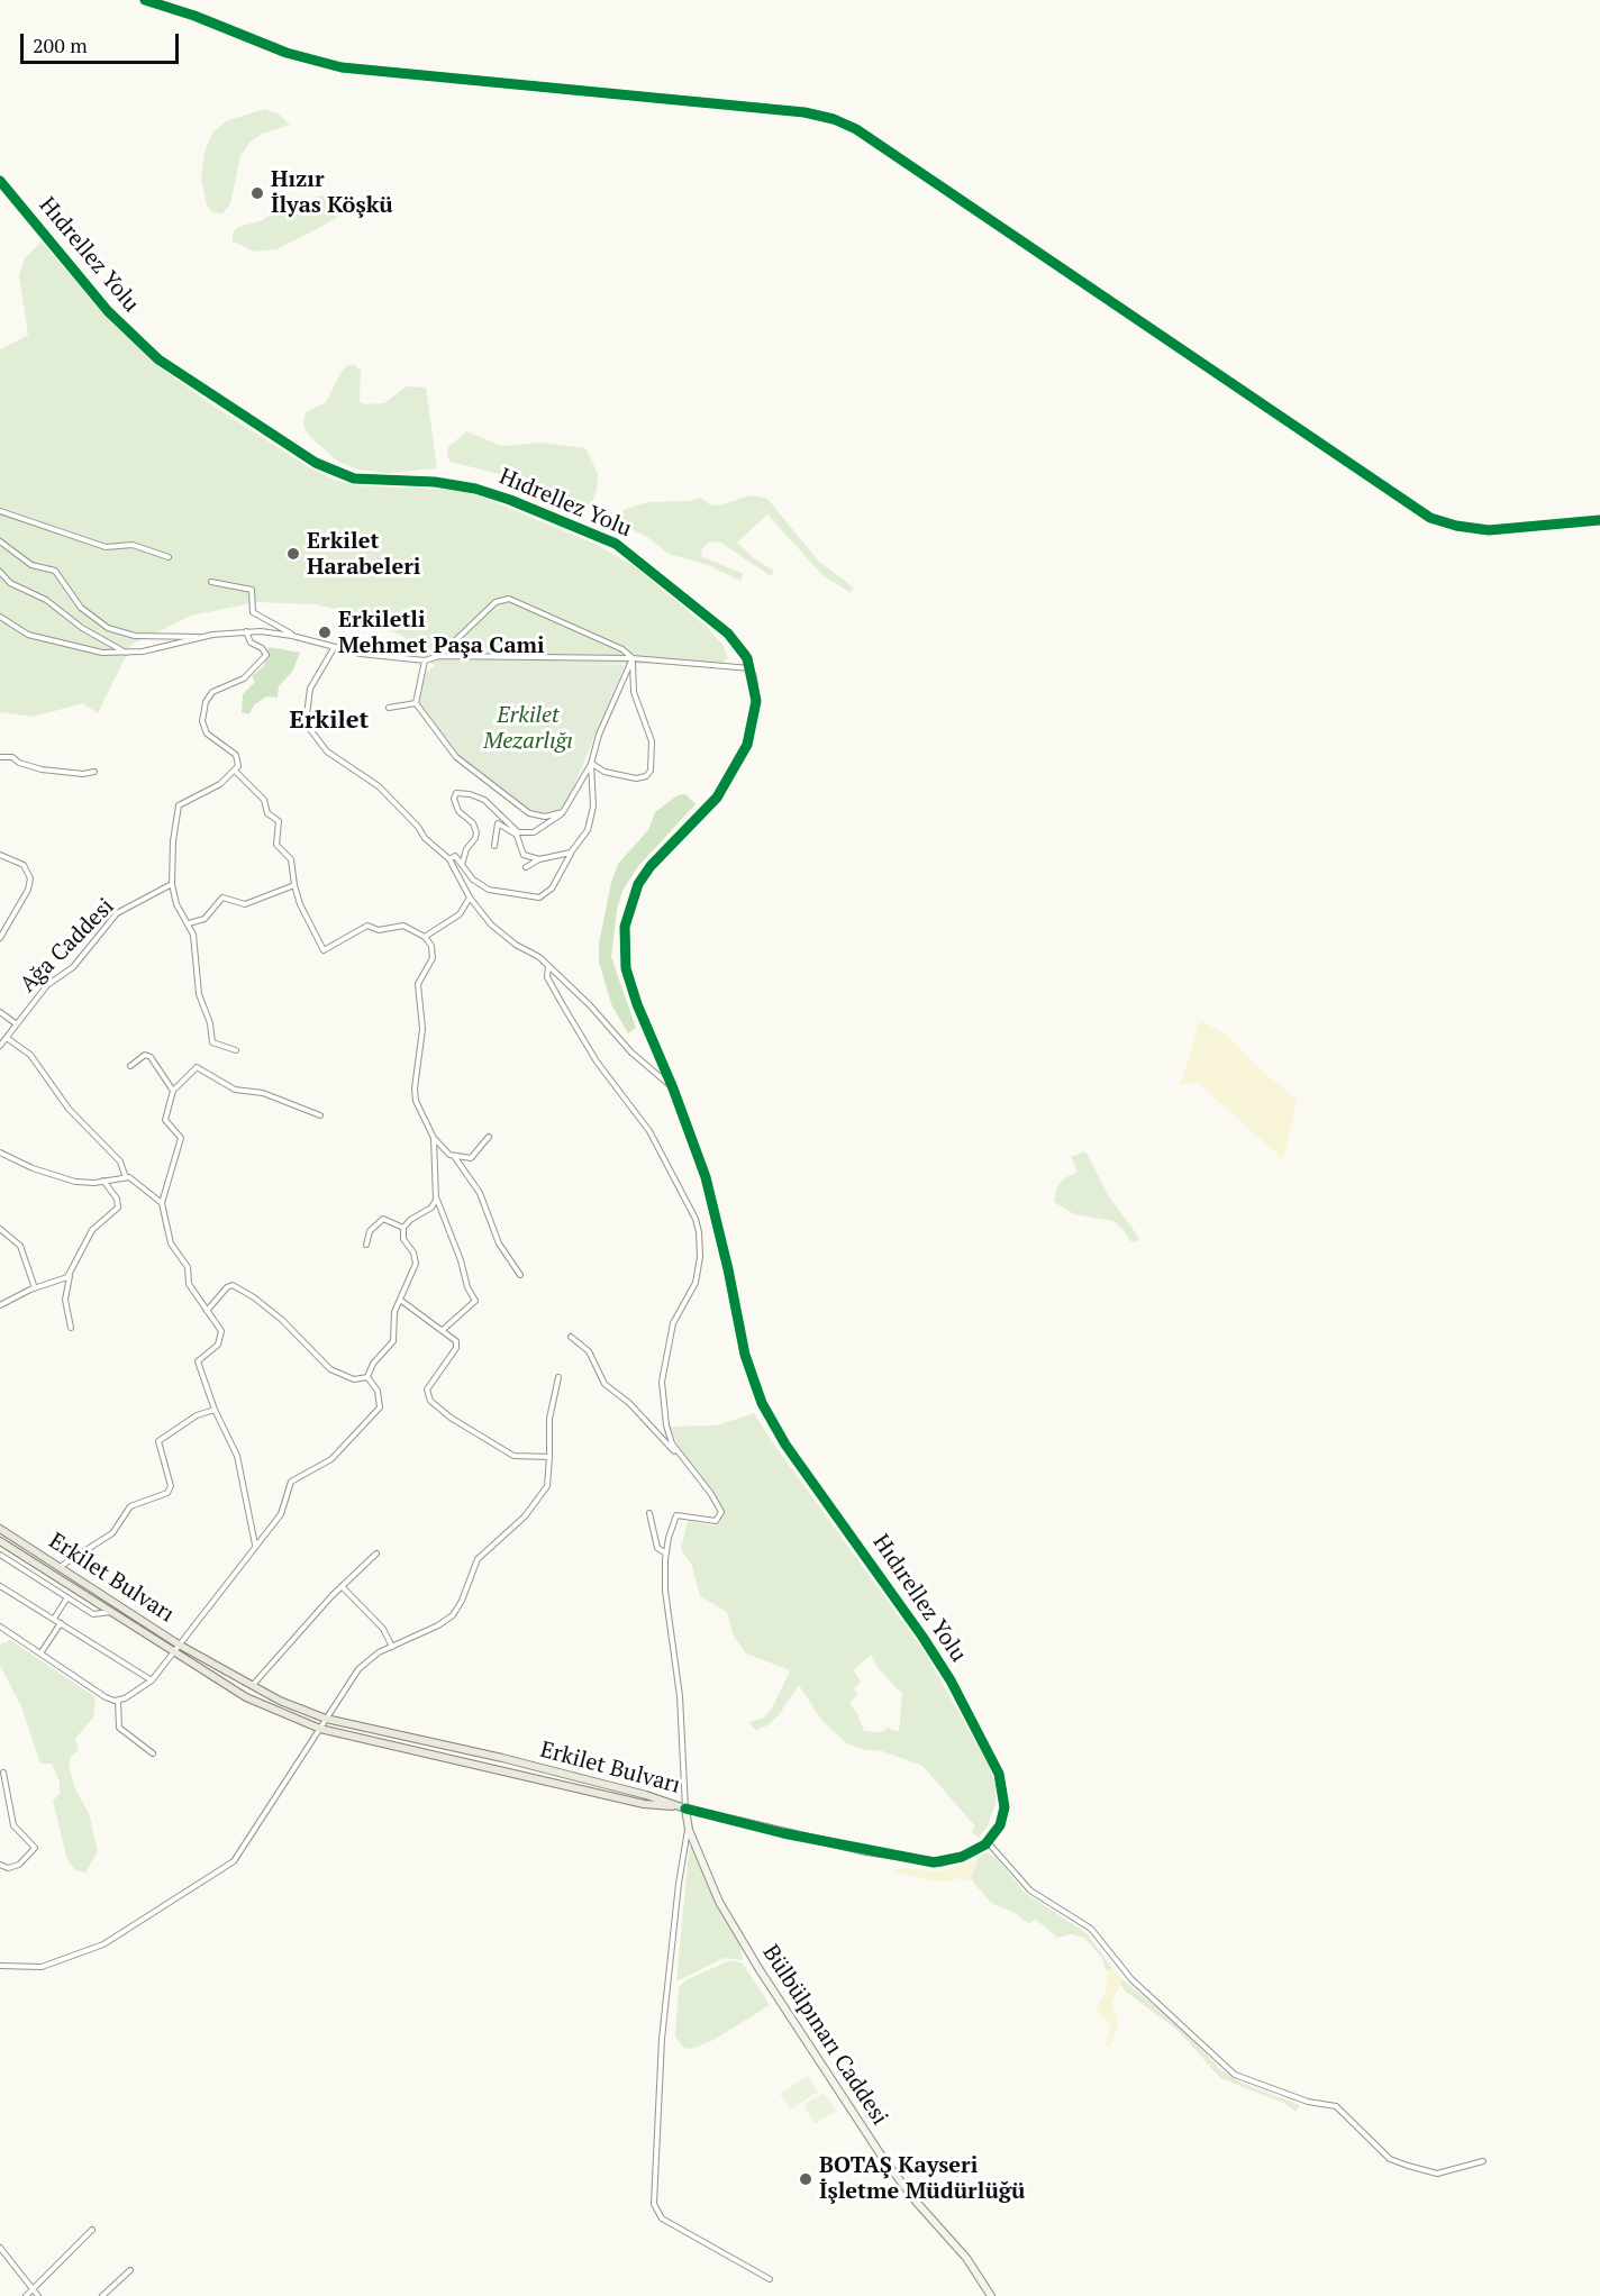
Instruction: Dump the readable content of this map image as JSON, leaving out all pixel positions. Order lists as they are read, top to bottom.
{
  "streets": {
    "main road": ["Erkilet Bulvarı"],
    "street": [
      "Hıdrellez Yolu",
      "Ağa Caddesi",
      "Hıdırellez Yolu",
      "Bülbülpınarı Caddesi"
    ]
  },
  "crossings": [
    ["Hıdrellez Yolu", "Hıdırellez Yolu"],
    ["Erkilet Bulvarı", "Bülbülpınarı Caddesi"]
  ],
  "districts": ["Erkilet"],
  "parks": ["Erkilet Mezarlığı"],
  "places": [
    "Hızır İlyas Köşkü",
    "Erkilet Harabeleri",
    "Erkiletli Mehmet Paşa Cami",
    "BOTAŞ Kayseri İşletme Müdürlüğü"
  ],
  "scale_bar": "200 m"
}
